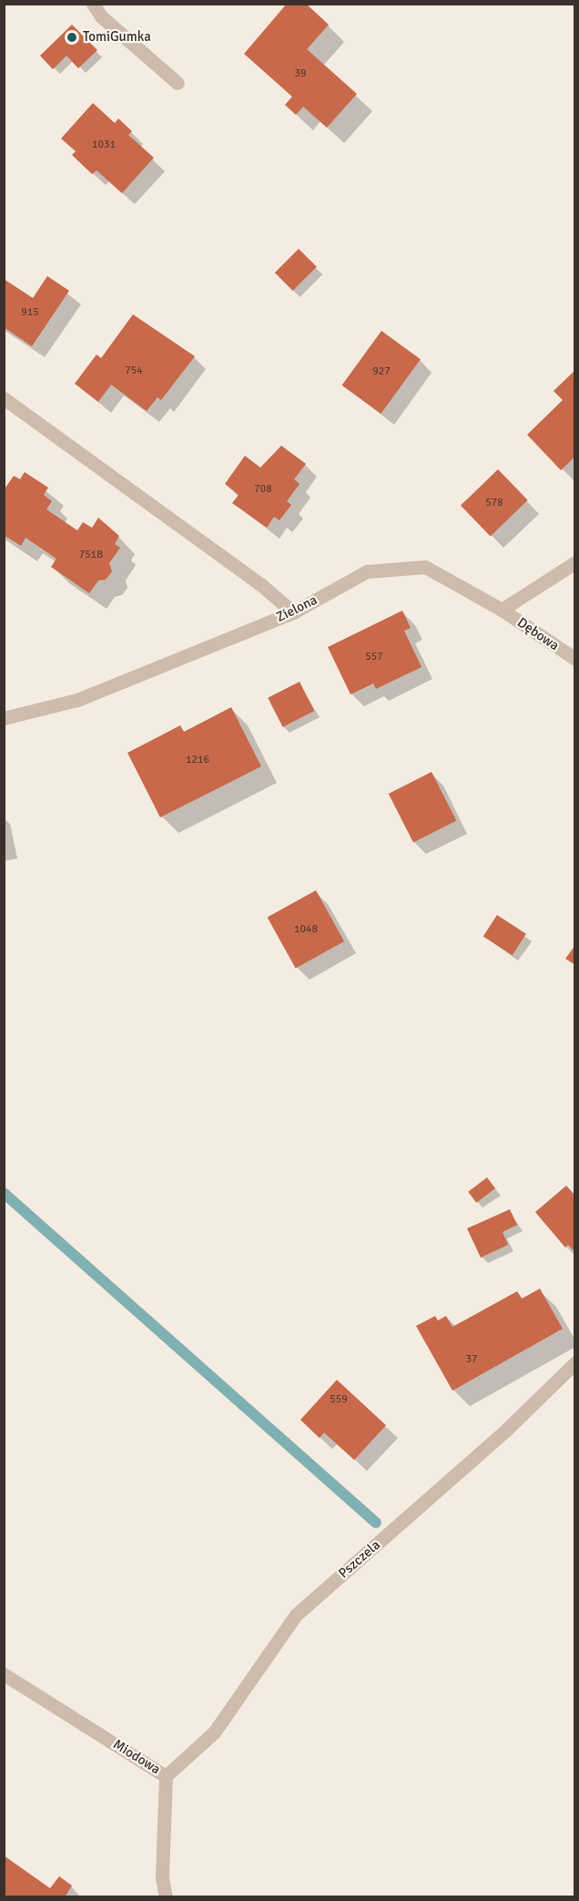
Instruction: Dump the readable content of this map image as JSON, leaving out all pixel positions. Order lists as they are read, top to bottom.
{
  "streets": {
    "street": [
      "Zielona",
      "Dębowa",
      "Pszczela",
      "Miodowa"
    ]
  },
  "crossings": [
    ["Zielona", "Dębowa"],
    ["Pszczela", "Miodowa"]
  ],
  "places": ["TomiGumka"],
  "house_numbers": [
    "39",
    "1031",
    "915",
    "754",
    "927",
    "708",
    "578",
    "751B",
    "557",
    "1216",
    "1048",
    "37",
    "559"
  ]
}
